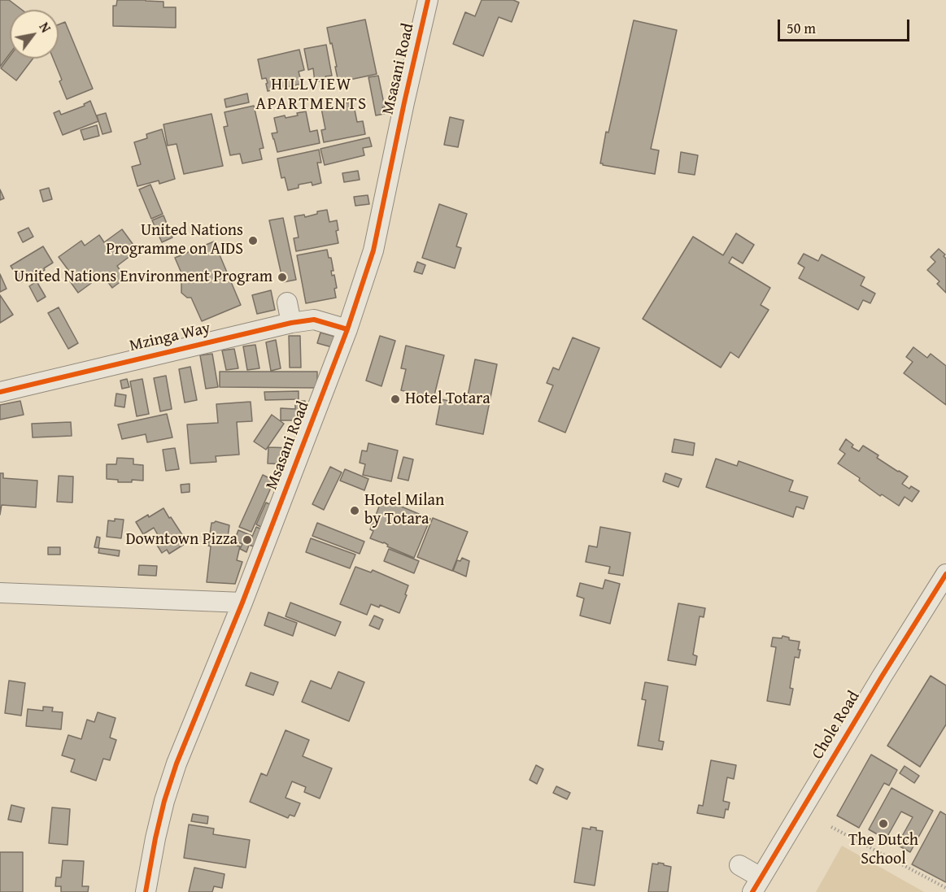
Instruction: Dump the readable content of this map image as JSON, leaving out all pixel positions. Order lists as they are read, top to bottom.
{
  "streets": {
    "street": ["Msasani Road", "Mzinga Way", "Chole Road"]
  },
  "crossings": [
    ["Msasani Road", "Mzinga Way"]
  ],
  "districts": ["HILLVIEW APARTMENTS"],
  "places": [
    "United Nations Programme on AIDS",
    "United Nations Environment Program",
    "Hotel Totara",
    "Hotel Milan by Totara",
    "Downtown Pizza",
    "The Dutch School"
  ],
  "scale_bar": "50 m",
  "north": "top right"
}
